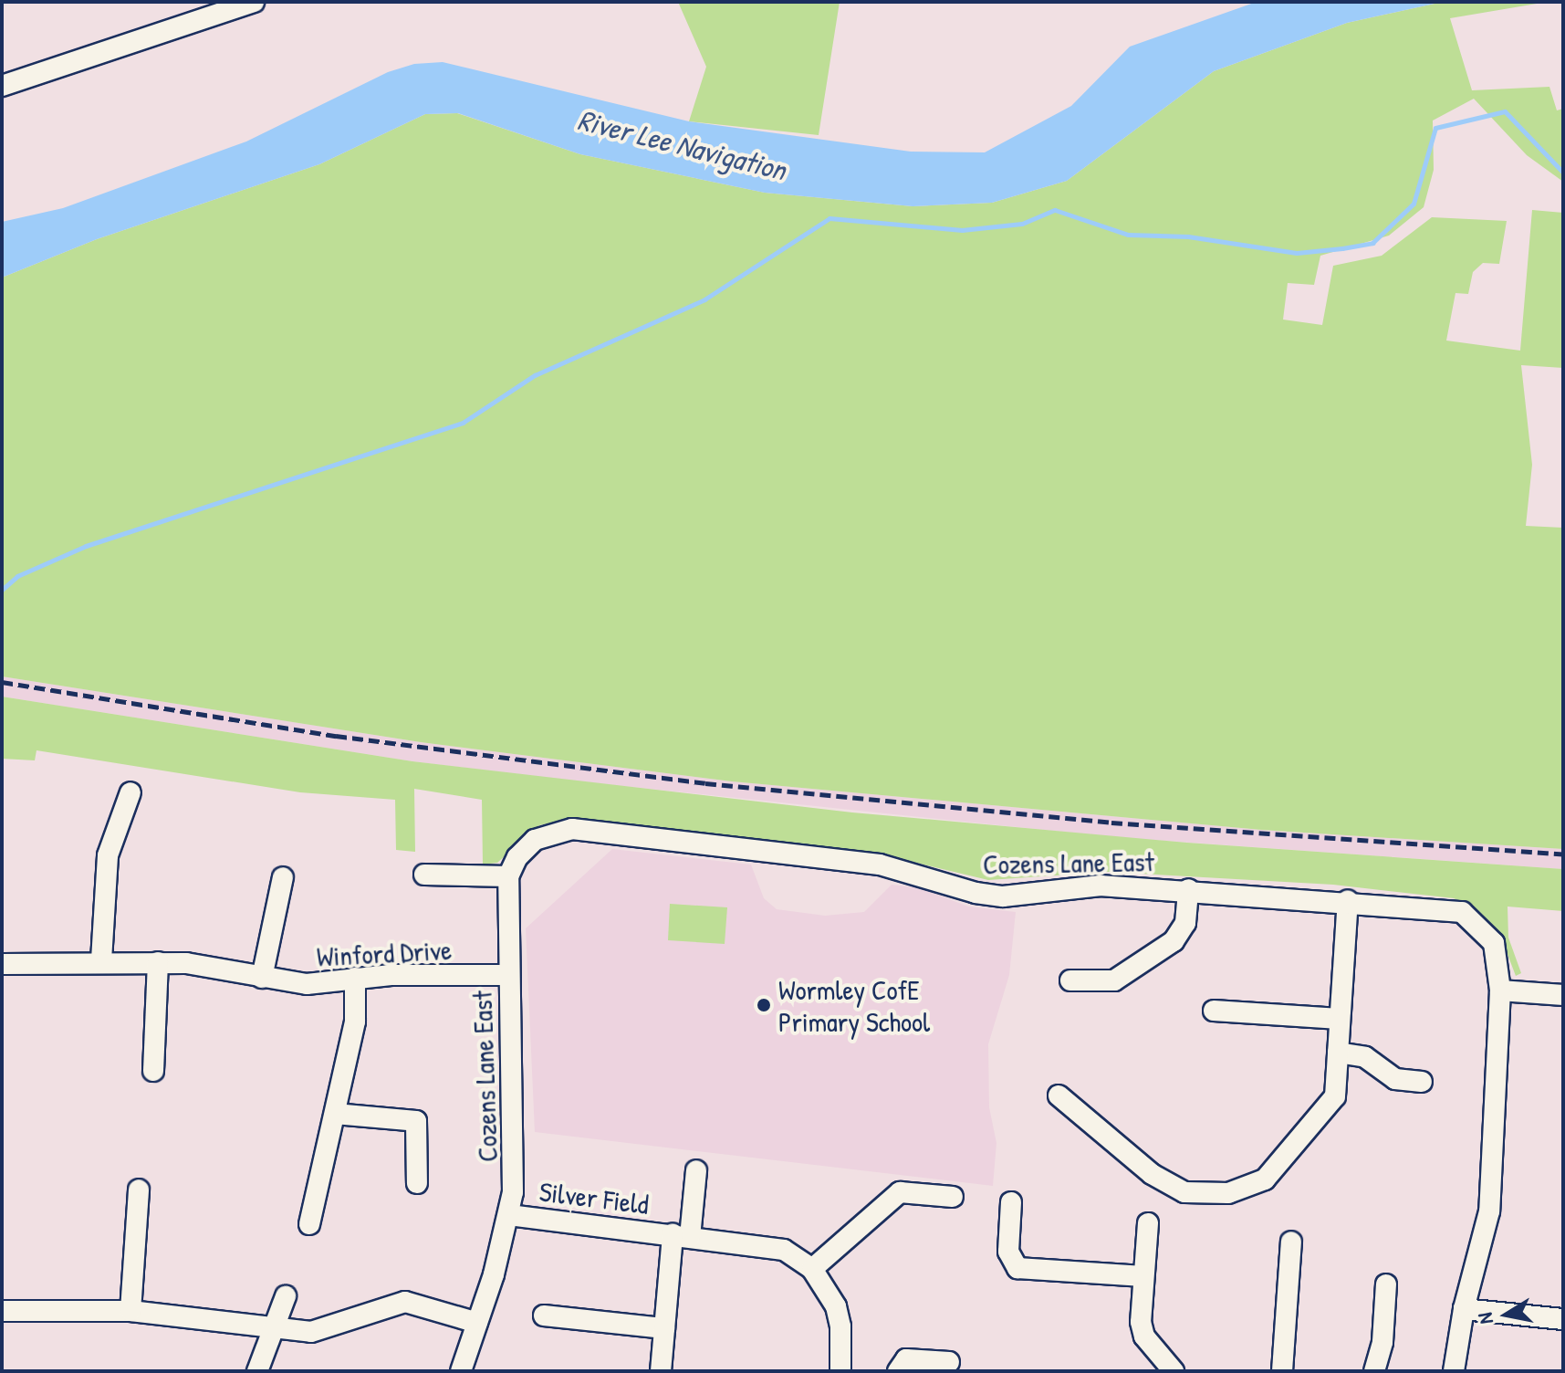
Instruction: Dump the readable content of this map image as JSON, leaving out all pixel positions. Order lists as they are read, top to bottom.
{
  "streets": {
    "street": ["Cozens Lane East", "Winford Drive", "Silver Field"]
  },
  "crossings": [
    ["Cozens Lane East", "Winford Drive"],
    ["Cozens Lane East", "Silver Field"]
  ],
  "water": ["River Lee Navigation"],
  "places": ["Wormley CofE Primary School"],
  "north": "left"
}
